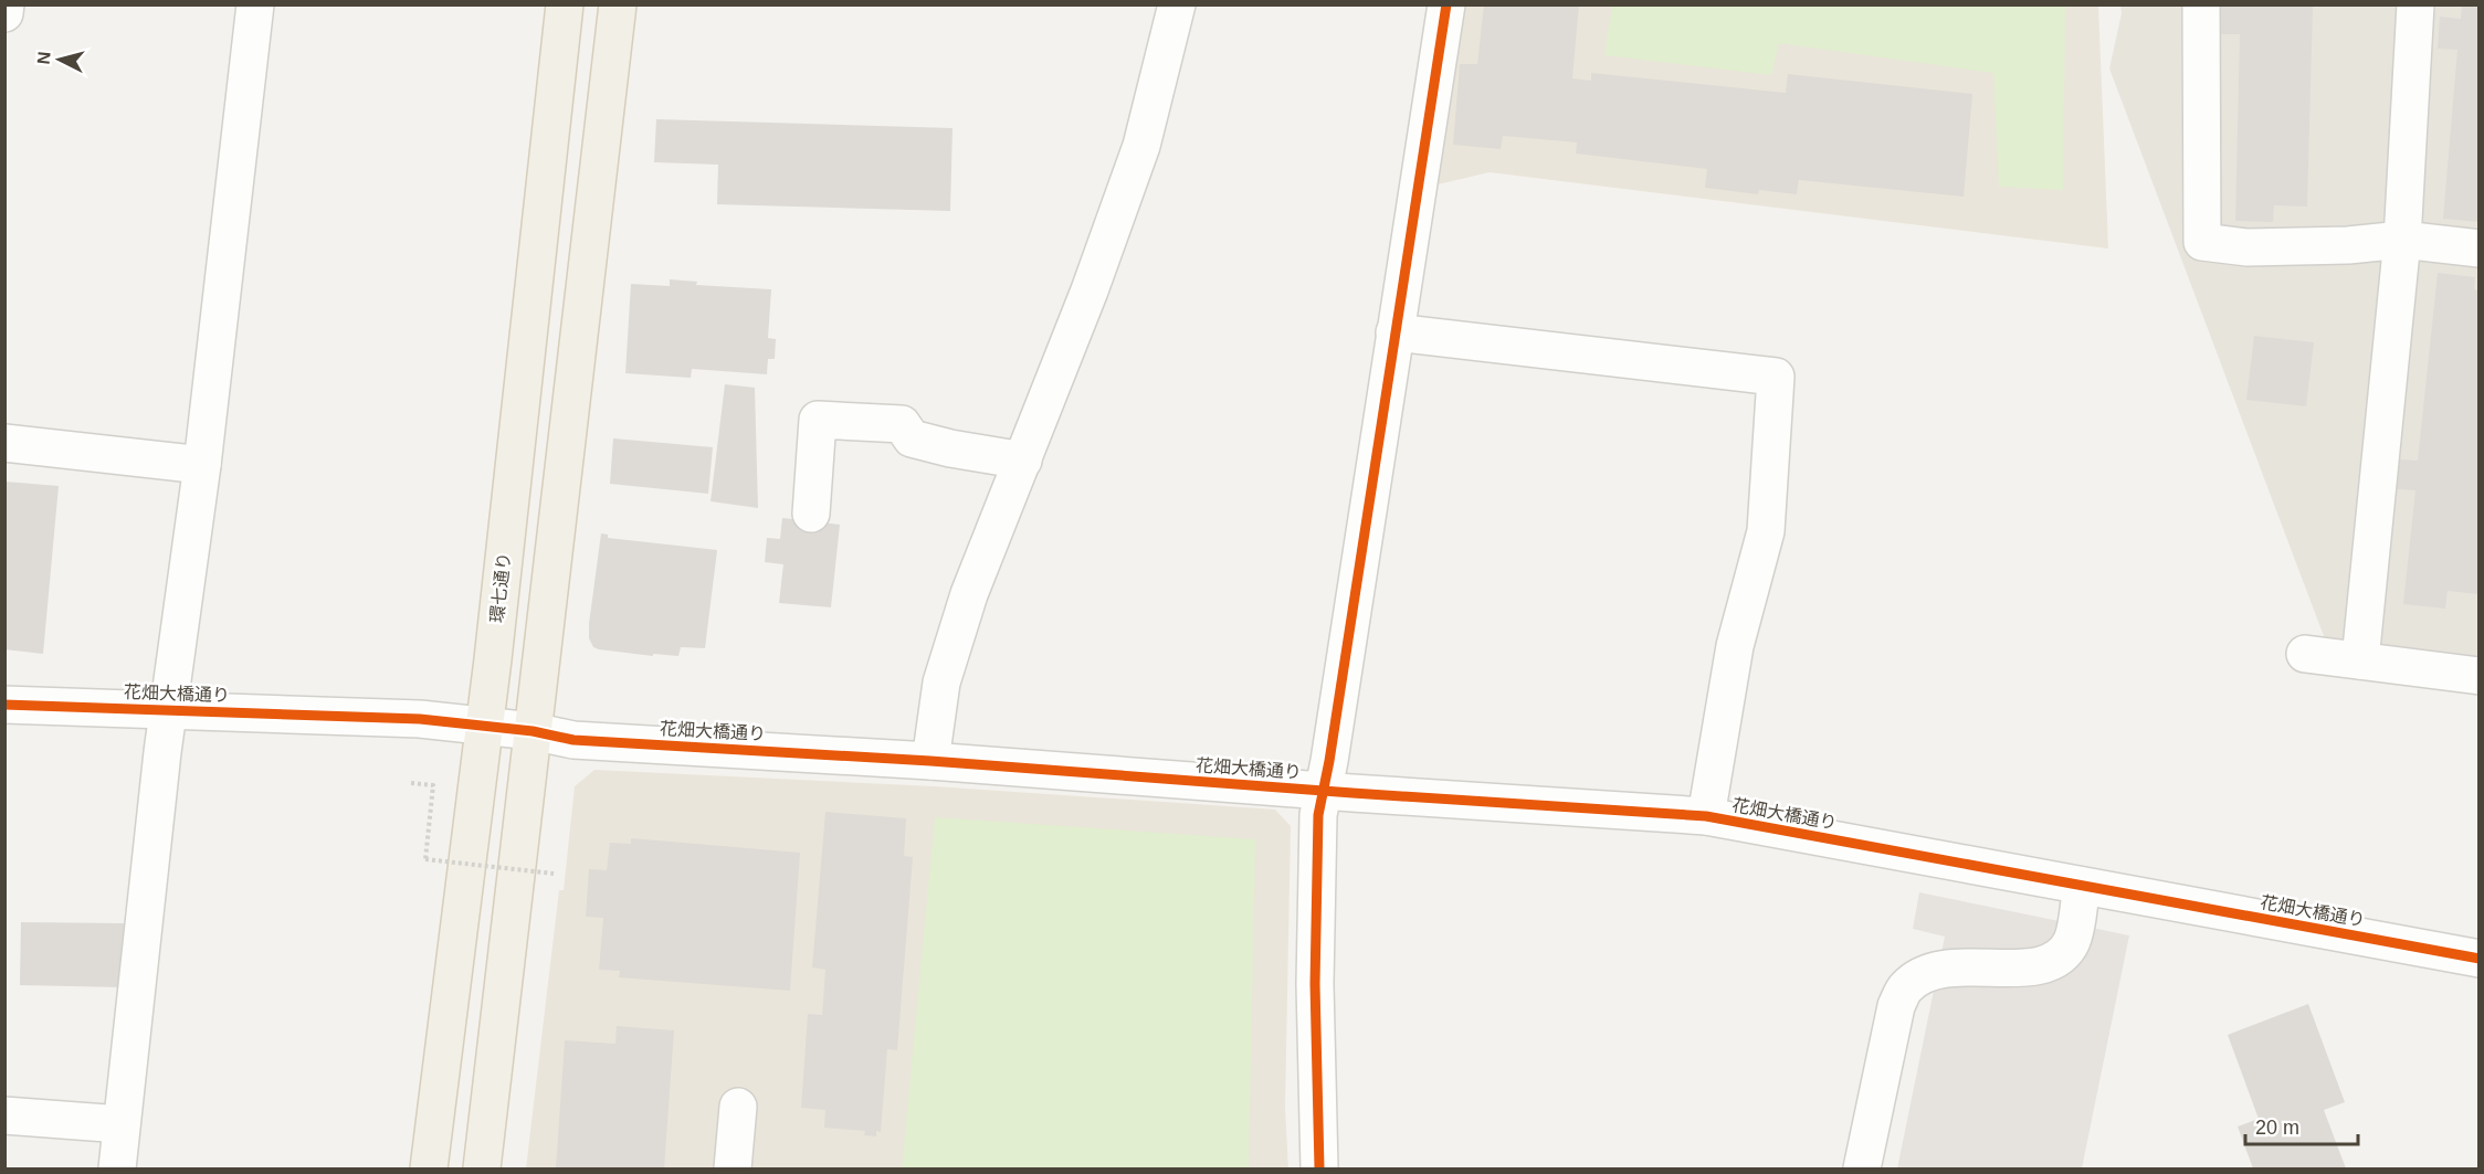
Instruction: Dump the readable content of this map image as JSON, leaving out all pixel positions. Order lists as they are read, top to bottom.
{
  "streets": {
    "main road": ["環七通り"],
    "street": ["花畑大橋通り"]
  },
  "crossings": [
    ["環七通り", "花畑大橋通り"]
  ],
  "scale_bar": "20 m",
  "north": "left"
}
